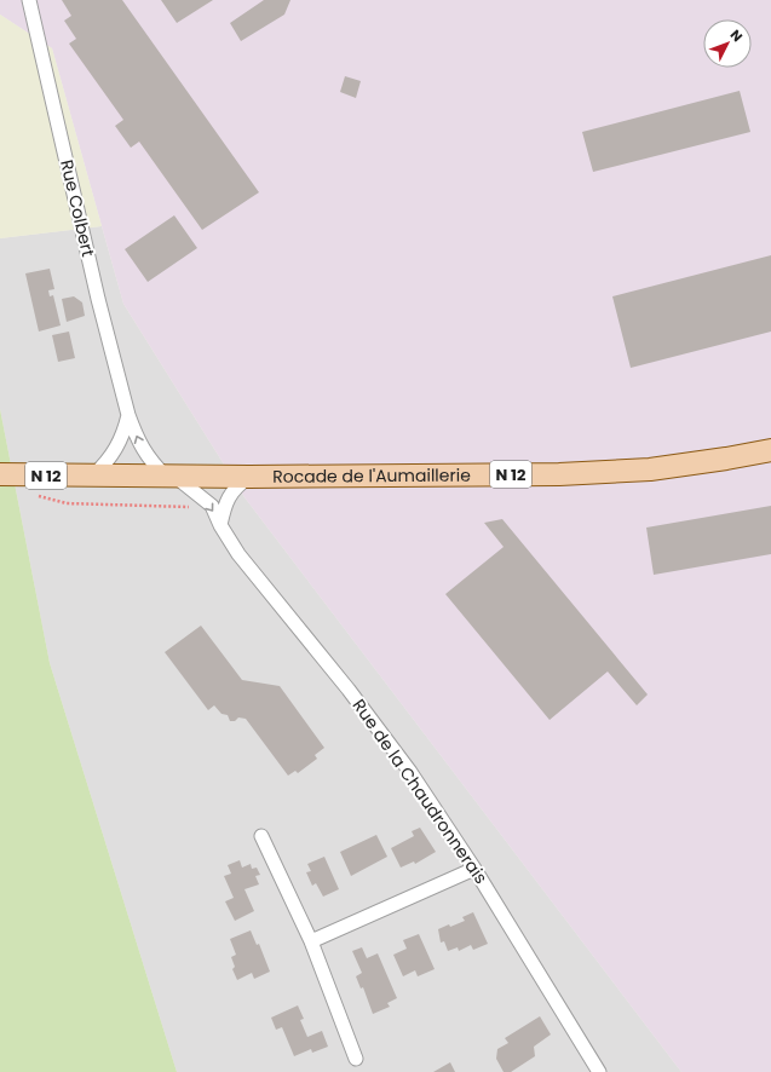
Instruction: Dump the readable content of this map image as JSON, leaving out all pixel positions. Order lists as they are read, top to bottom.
{
  "streets": {
    "main road": ["N 12", "Rocade de l'Aumaillerie"],
    "street": ["Rue Colbert", "Rue de la Chaudronnerais"]
  },
  "crossings": [
    ["Rue Colbert", "Rocade de l'Aumaillerie"],
    ["Rue Colbert", "Rue de la Chaudronnerais"],
    ["Rocade de l'Aumaillerie", "Rue de la Chaudronnerais"]
  ],
  "north": "top right"
}
